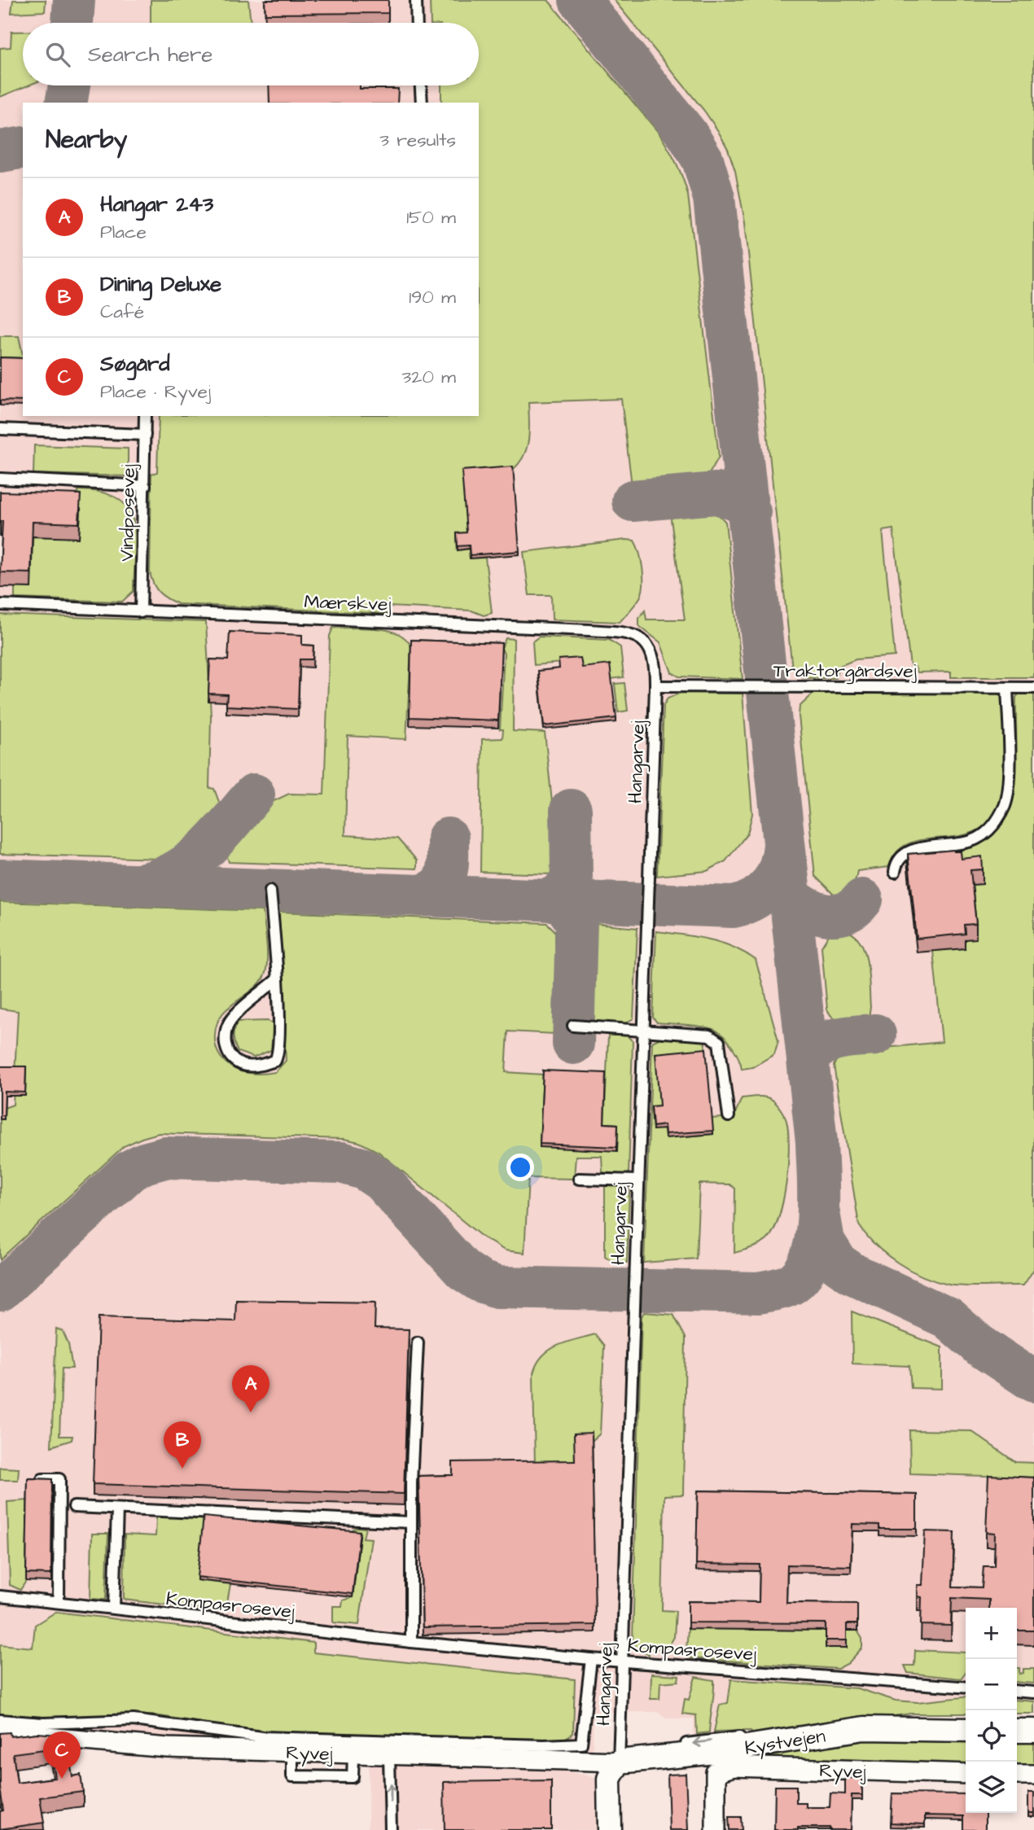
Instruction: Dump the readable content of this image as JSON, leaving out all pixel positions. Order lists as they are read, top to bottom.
{
  "streets": {
    "street": ["Kystvejen", "Ryvej"],
    "lane": [
      "Vindposevej",
      "Mærskvej",
      "Traktorgårdsvej",
      "Hangarvej",
      "Kompasrosevej"
    ]
  },
  "crossings": [
    ["Vindposevej", "Mærskvej"],
    ["Mærskvej", "Traktorgårdsvej"],
    ["Mærskvej", "Hangarvej"],
    ["Traktorgårdsvej", "Hangarvej"],
    ["Hangarvej", "Kompasrosevej"],
    ["Hangarvej", "Kystvejen"],
    ["Hangarvej", "Ryvej"],
    ["Kystvejen", "Ryvej"]
  ],
  "page": {
    "search": "Search here",
    "heading": ["Nearby", "3 results"],
    "list": [
      {
        "mark": "A",
        "name": "Hangar 243",
        "note": "Place",
        "value": "150 m"
      },
      {
        "mark": "B",
        "name": "Dining Deluxe",
        "note": "Café",
        "value": "190 m"
      },
      {
        "mark": "C",
        "name": "Søgård",
        "note": "Place · Ryvej",
        "value": "320 m"
      }
    ],
    "pins": ["A", "B", "C"],
    "map_buttons": ["+", "−"]
  }
}
